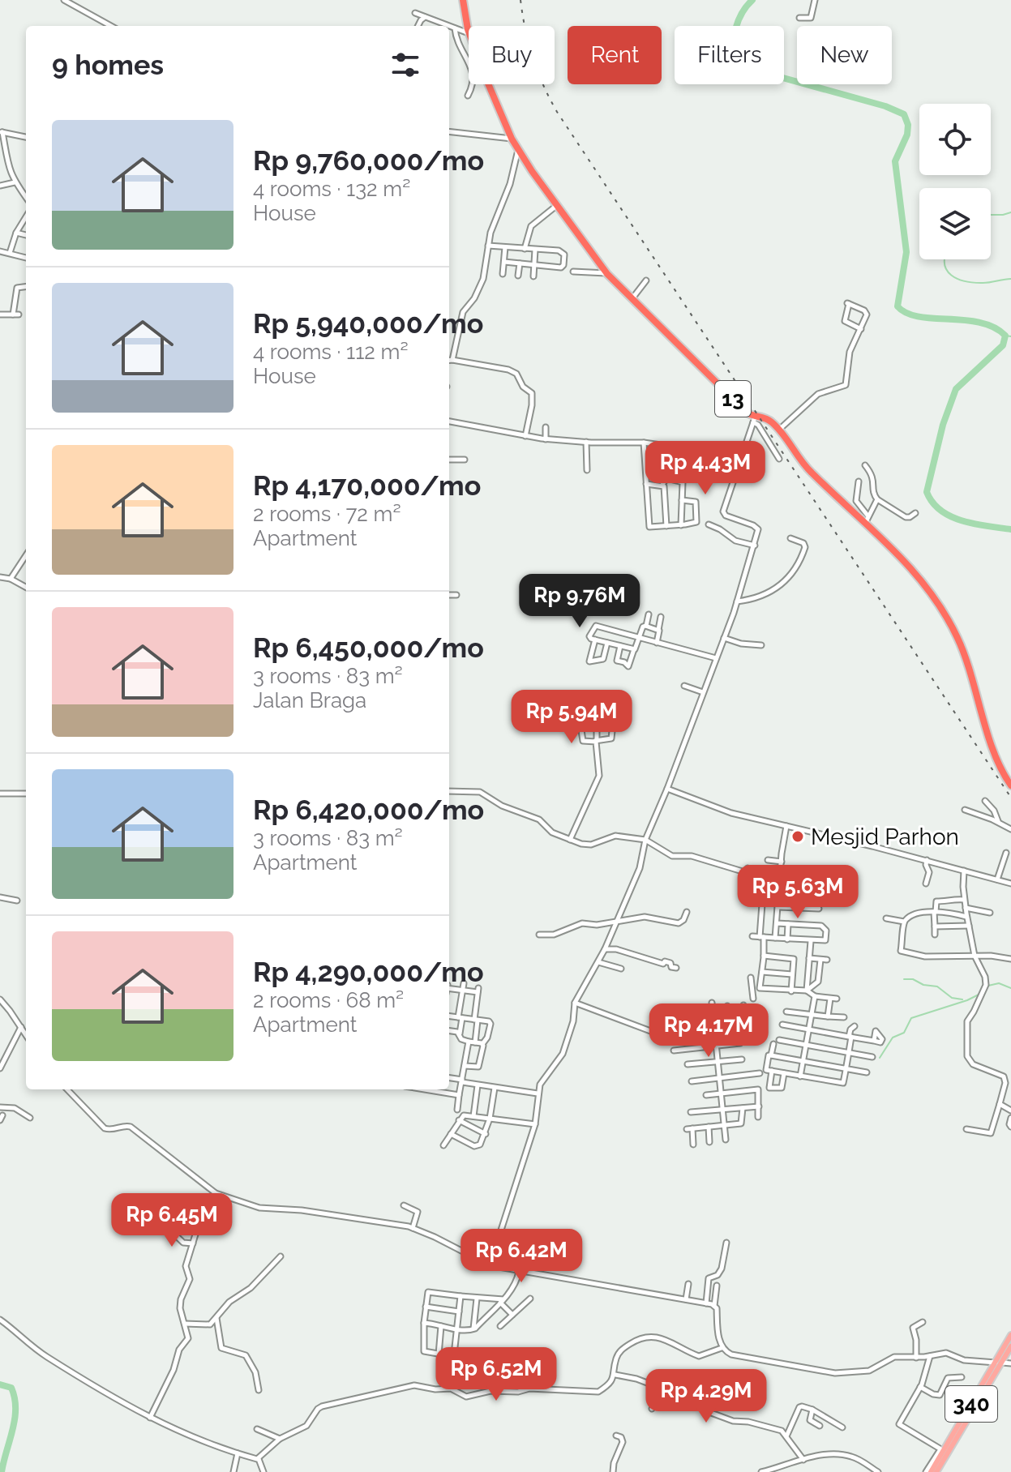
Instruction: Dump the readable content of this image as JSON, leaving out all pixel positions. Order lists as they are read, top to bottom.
{
  "streets": {
    "highway": ["13"],
    "main road": ["340"]
  },
  "places": ["Mesjid Parhon"],
  "page": {
    "chip": [
      "Buy",
      "Rent",
      "Filters",
      "New"
    ],
    "heading": "9 homes",
    "list": [
      {
        "name": "Rp 9,760,000/mo",
        "note": "4 rooms · 132 m² · House"
      },
      {
        "name": "Rp 5,940,000/mo",
        "note": "4 rooms · 112 m² · House"
      },
      {
        "name": "Rp 4,170,000/mo",
        "note": "2 rooms · 72 m² · Apartment"
      },
      {
        "name": "Rp 6,450,000/mo",
        "note": "3 rooms · 83 m² · Jalan Braga"
      },
      {
        "name": "Rp 6,420,000/mo",
        "note": "3 rooms · 83 m² · Apartment"
      },
      {
        "name": "Rp 4,290,000/mo",
        "note": "2 rooms · 68 m² · Apartment"
      }
    ],
    "price": [
      "Rp 4.43M",
      "Rp 9.76M",
      "Rp 5.94M",
      "Rp 5.63M",
      "Rp 4.17M",
      "Rp 6.45M",
      "Rp 6.42M",
      "Rp 6.52M",
      "Rp 4.29M"
    ]
  }
}
